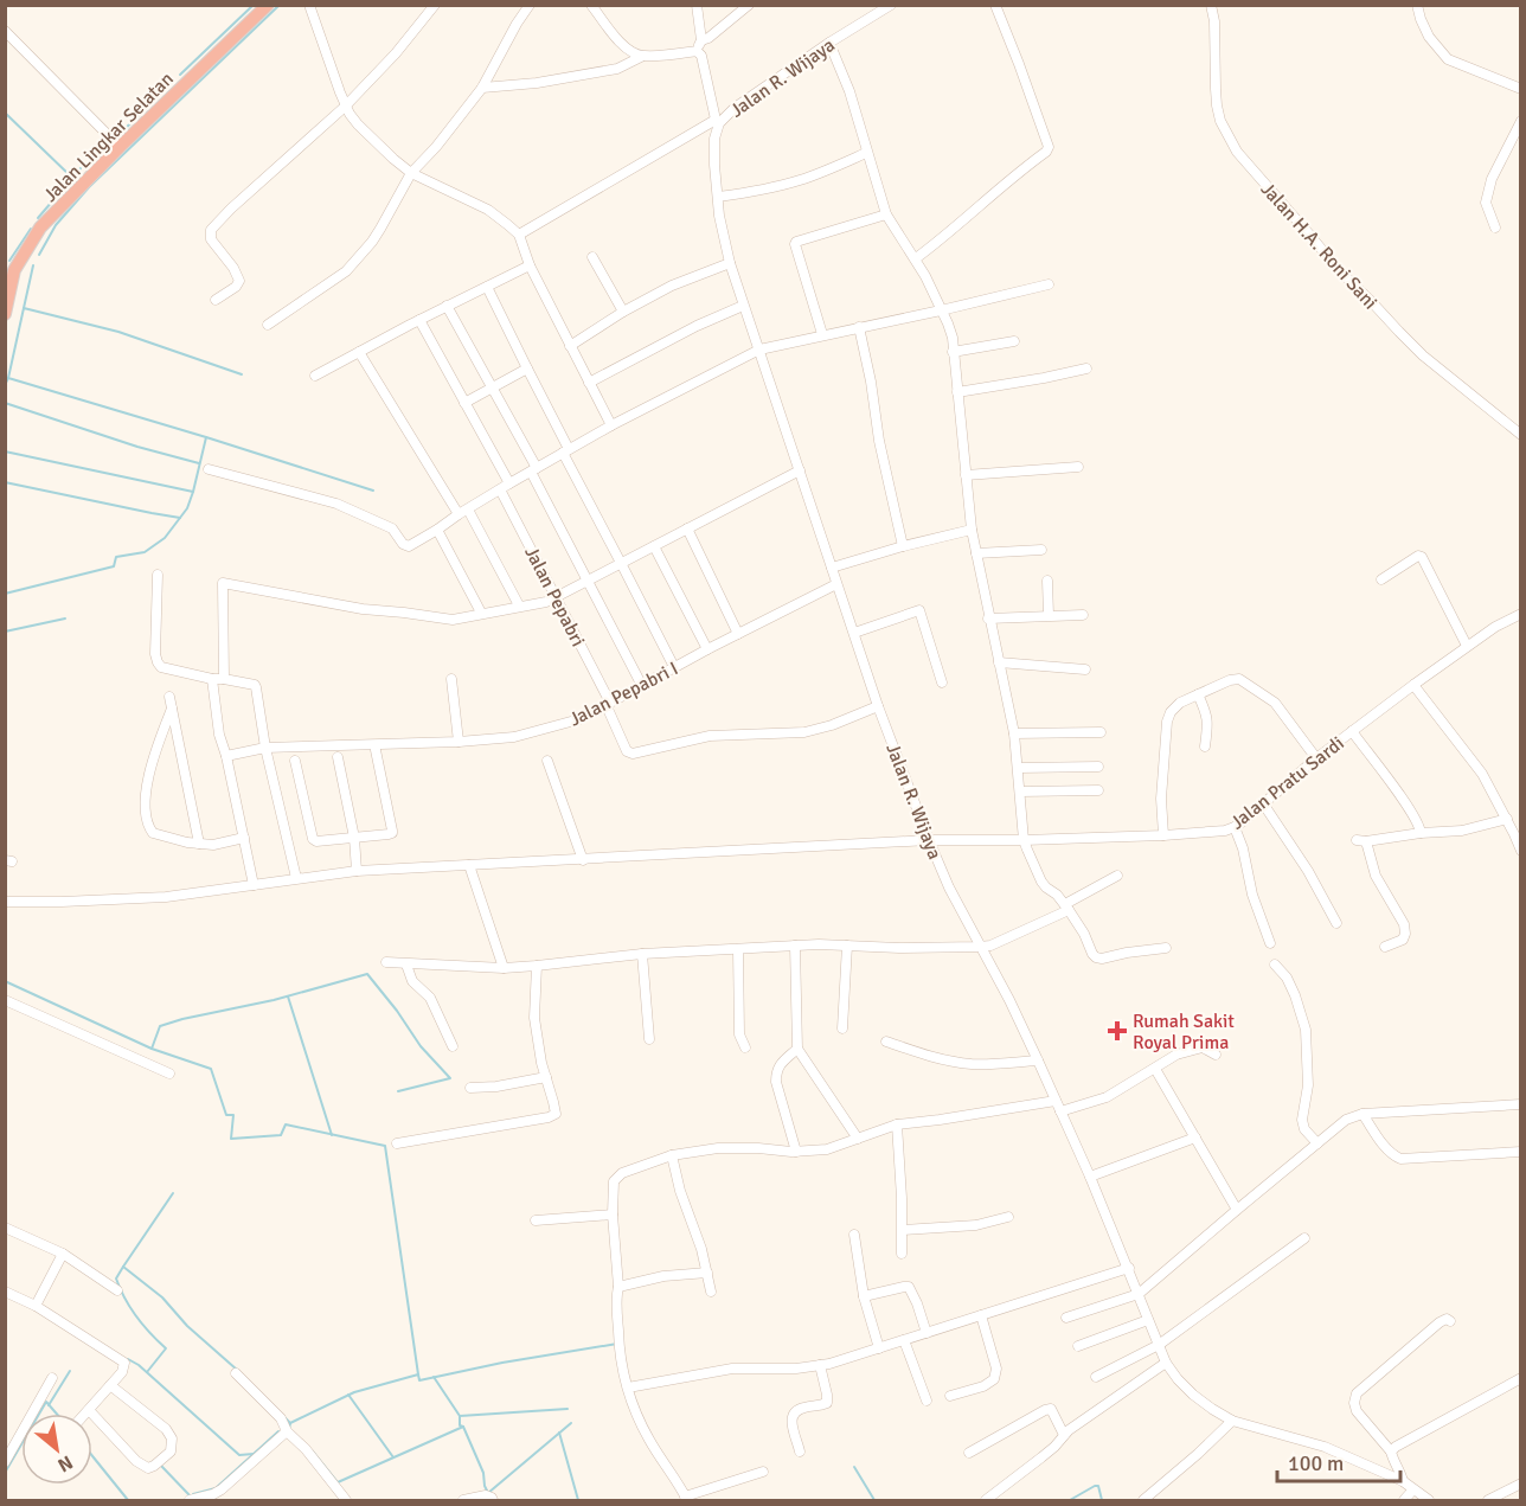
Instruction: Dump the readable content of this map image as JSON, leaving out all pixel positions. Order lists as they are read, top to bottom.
{
  "streets": {
    "highway": ["Jalan Lingkar Selatan"],
    "street": [
      "Jalan R. Wijaya",
      "Jalan H.A. Roni Sani",
      "Jalan Pepabri",
      "Jalan Pepabri I",
      "Jalan Pratu Sardi"
    ]
  },
  "crossings": [
    ["Jalan R. Wijaya", "Jalan Pepabri"],
    ["Jalan R. Wijaya", "Jalan Pepabri I"],
    ["Jalan R. Wijaya", "Jalan Pratu Sardi"],
    ["Jalan Pepabri", "Jalan Pepabri I"]
  ],
  "places": {
    "health": ["Rumah Sakit Royal Prima"]
  },
  "scale_bar": "100 m",
  "north": "bottom right"
}
